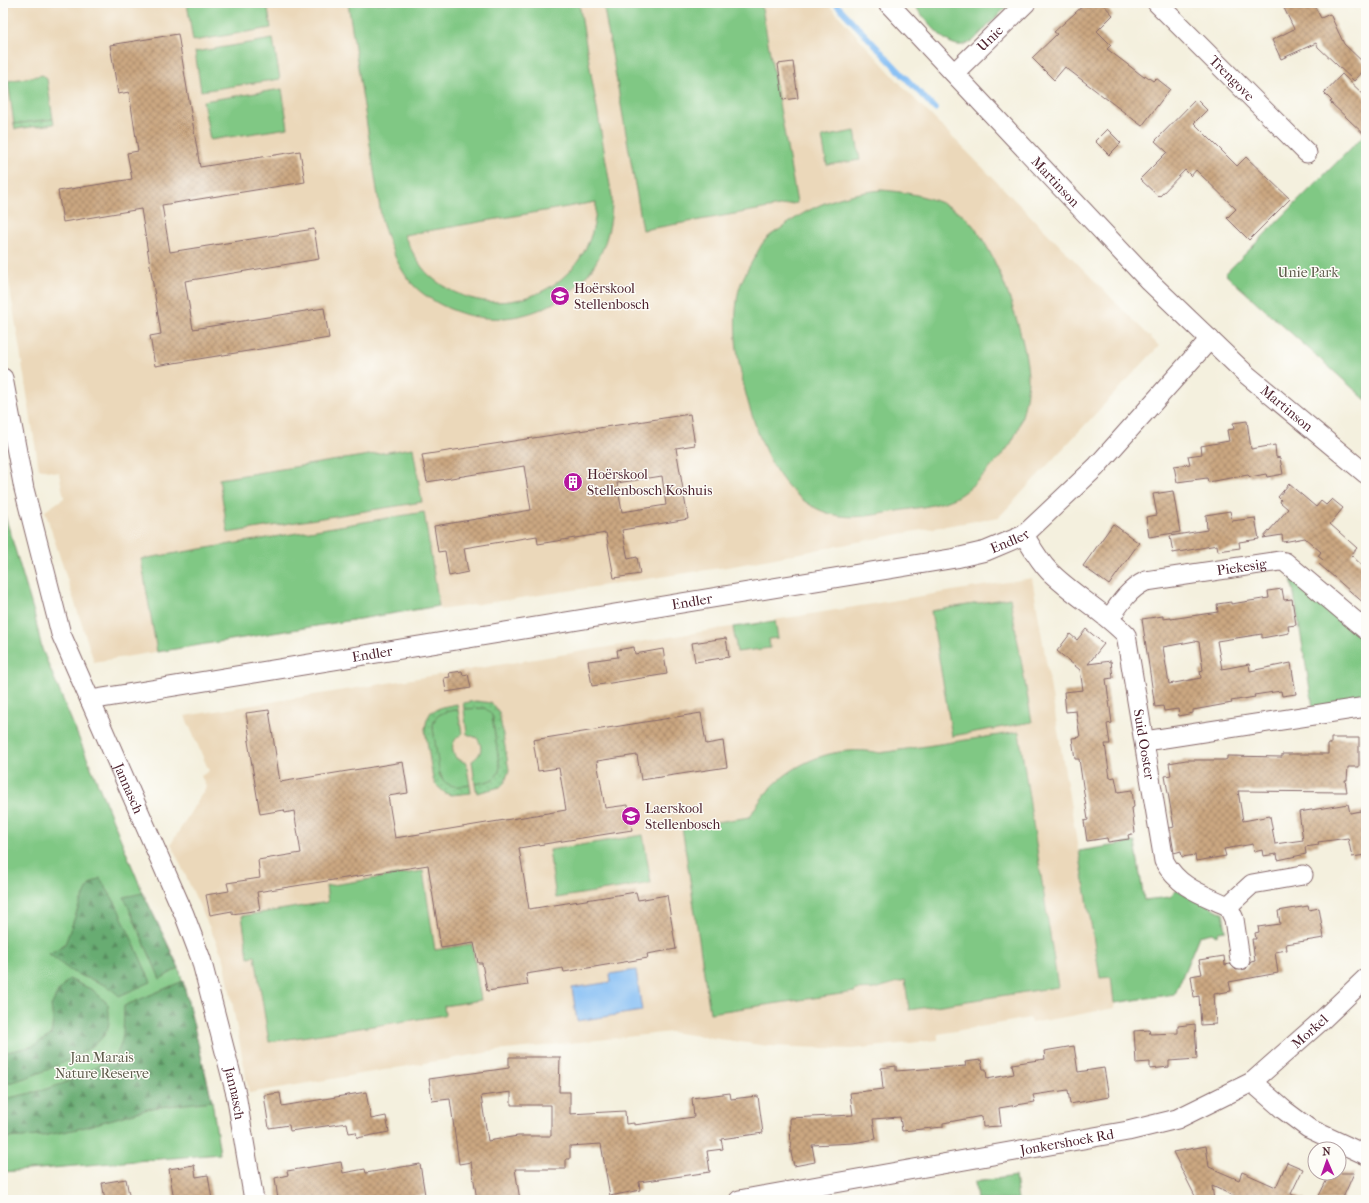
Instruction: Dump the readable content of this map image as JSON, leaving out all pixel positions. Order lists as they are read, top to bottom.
{
  "streets": {
    "street": [
      "Unie",
      "Trengove",
      "Martinson",
      "Endler",
      "Piekesig",
      "Suid Ooster",
      "Jannasch",
      "Morkel",
      "Jonkershoek Rd"
    ]
  },
  "crossings": [
    ["Unie", "Martinson"],
    ["Martinson", "Endler"],
    ["Endler", "Suid Ooster"],
    ["Endler", "Jannasch"],
    ["Piekesig", "Suid Ooster"],
    ["Morkel", "Jonkershoek Rd"]
  ],
  "parks": ["Unie Park", "Jan Marais Nature Reserve"],
  "places": {
    "school or university": ["Hoërskool Stellenbosch", "Laerskool Stellenbosch"],
    "building": ["Hoërskool Stellenbosch Koshuis"]
  },
  "north": "top"
}
